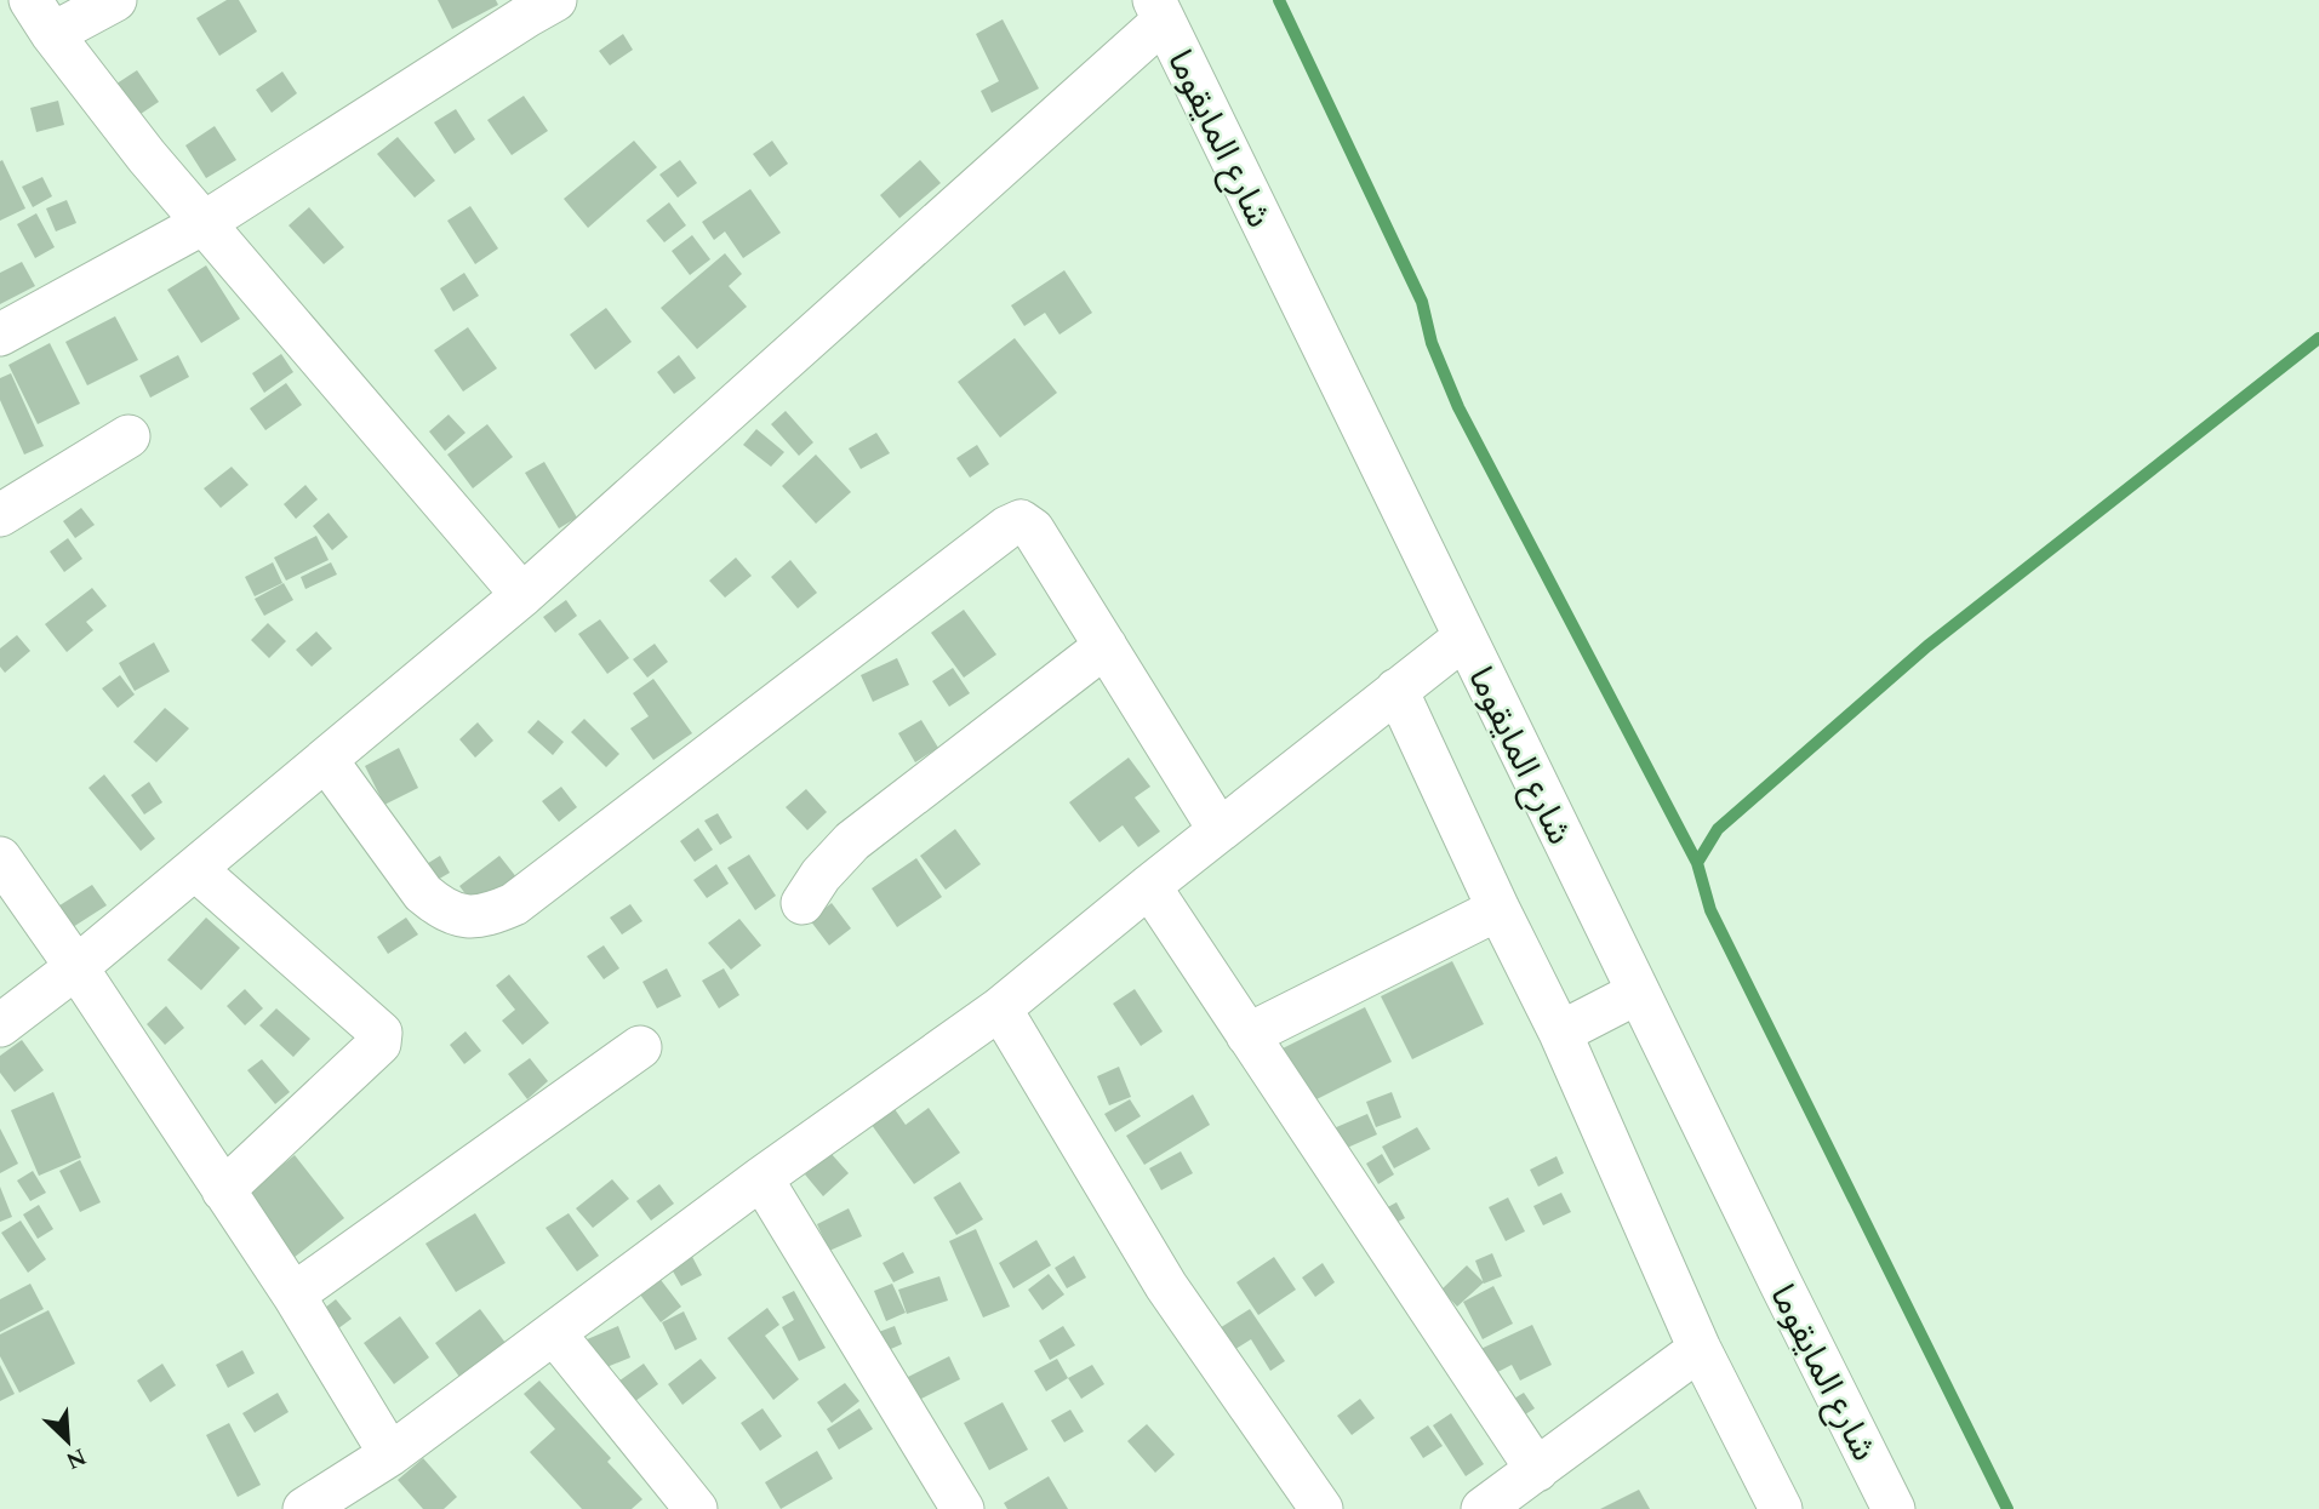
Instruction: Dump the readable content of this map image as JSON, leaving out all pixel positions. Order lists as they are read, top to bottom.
{
  "streets": {
    "street": ["شارع المايقوما"]
  },
  "north": "bottom right"
}
